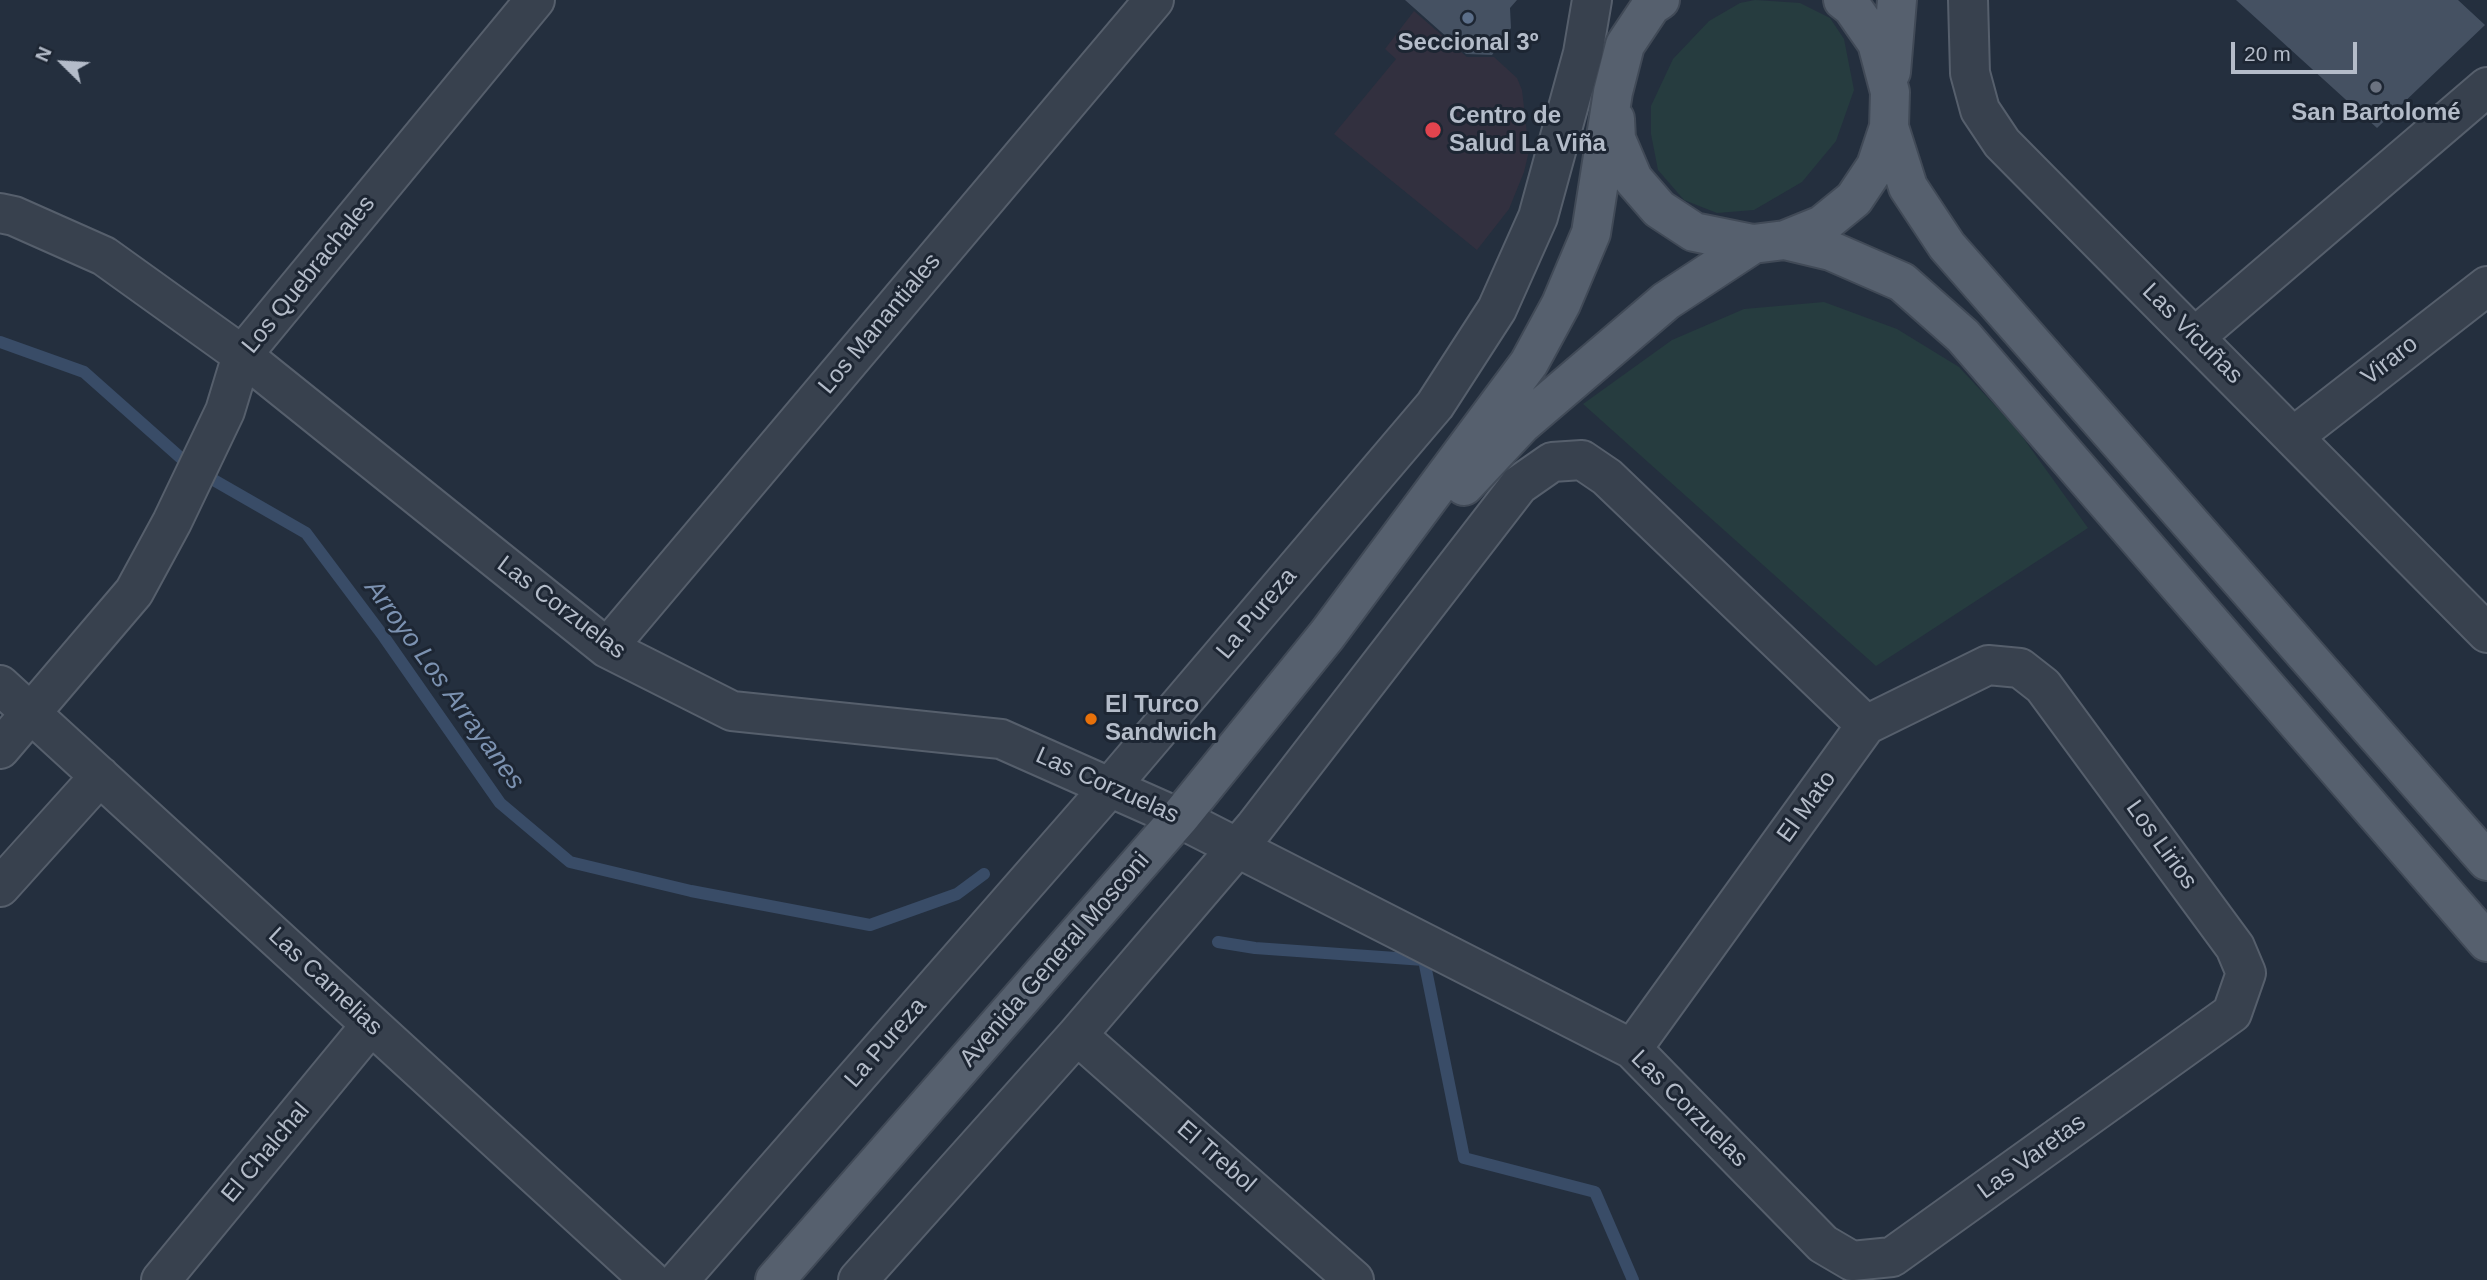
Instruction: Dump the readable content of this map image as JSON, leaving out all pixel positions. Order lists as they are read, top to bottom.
{
  "streets": {
    "main road": ["Avenida General Mosconi"],
    "street": [
      "Los Quebrachales",
      "Los Manantiales",
      "Las Vicuñas",
      "Viraro",
      "Las Corzuelas",
      "La Pureza",
      "El Mato",
      "Los Lirios",
      "Las Camelias",
      "El Chalchal",
      "El Trebol",
      "Las Varetas"
    ]
  },
  "crossings": [
    ["Los Quebrachales", "Las Corzuelas"],
    ["Los Quebrachales", "Las Camelias"],
    ["Los Manantiales", "Las Corzuelas"],
    ["Las Vicuñas", "Viraro"],
    ["Las Corzuelas", "La Pureza"],
    ["Las Corzuelas", "El Mato"],
    ["Las Corzuelas", "Avenida General Mosconi"],
    ["Las Corzuelas", "Las Varetas"],
    ["El Mato", "Los Lirios"],
    ["Los Lirios", "Las Varetas"],
    ["Las Camelias", "El Chalchal"]
  ],
  "water": ["Arroyo Los Arrayanes"],
  "places": [
    "Seccional 3º",
    "San Bartolomé",
    "Centro de Salud La Viña",
    "El Turco Sandwich"
  ],
  "scale_bar": "20 m",
  "north": "top left"
}
